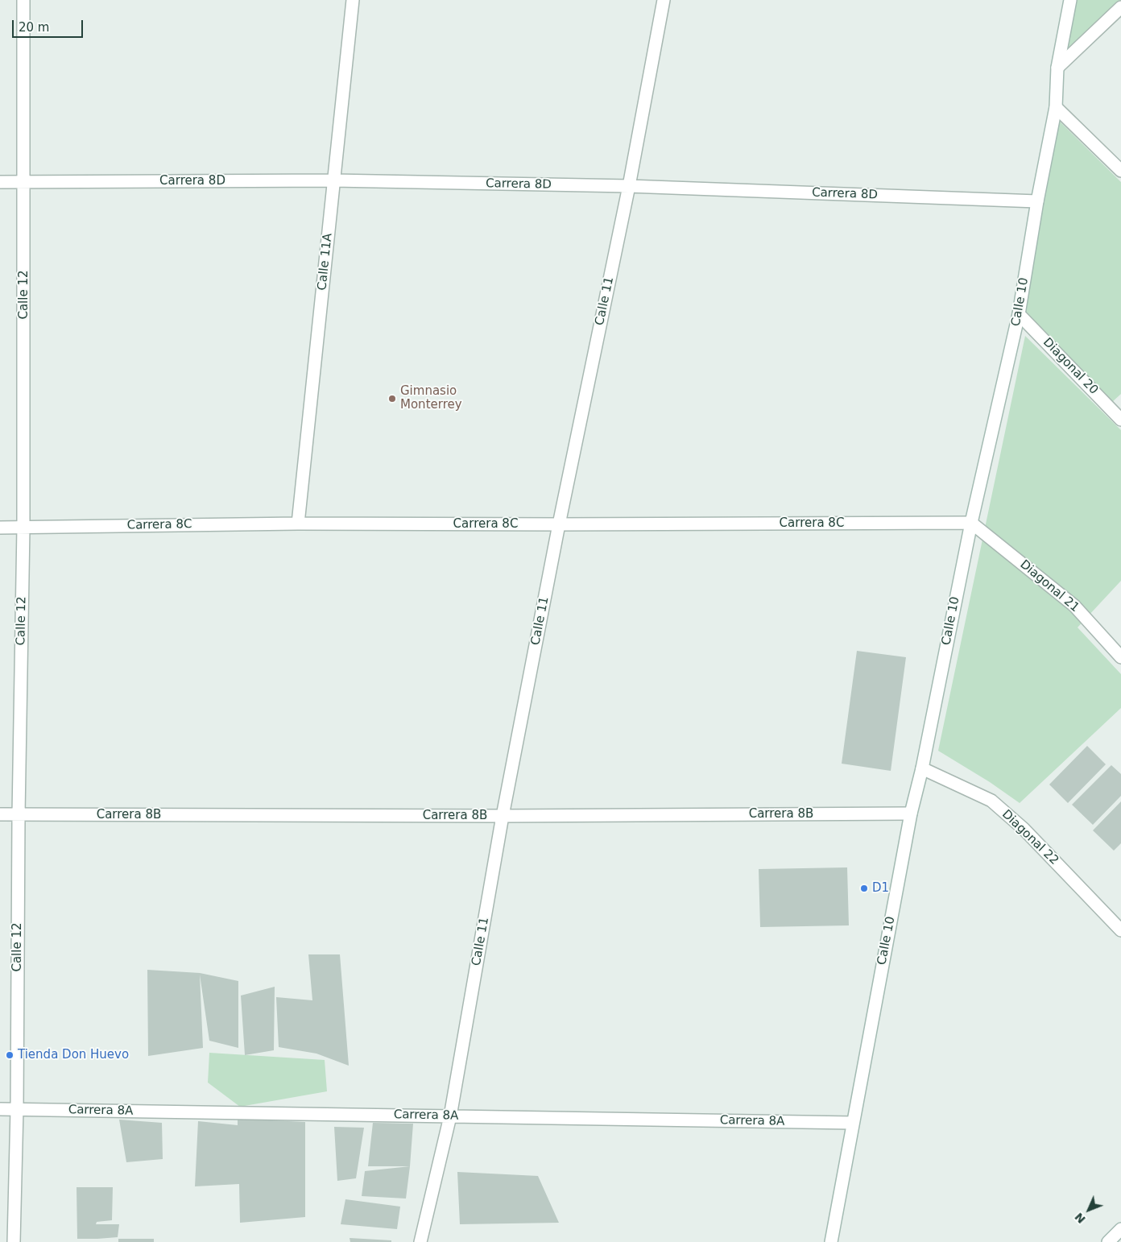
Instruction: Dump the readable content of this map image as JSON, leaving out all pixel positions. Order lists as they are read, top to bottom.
{
  "streets": {
    "street": [
      "Carrera 8D",
      "Calle 11A",
      "Calle 12",
      "Calle 11",
      "Calle 10",
      "Diagonal 20",
      "Carrera 8C",
      "Diagonal 21",
      "Carrera 8B",
      "Diagonal 22",
      "Carrera 8A"
    ]
  },
  "crossings": [
    ["Carrera 8D", "Calle 11A"],
    ["Carrera 8D", "Calle 12"],
    ["Carrera 8D", "Calle 11"],
    ["Carrera 8D", "Calle 10"],
    ["Calle 11A", "Carrera 8C"],
    ["Calle 12", "Carrera 8C"],
    ["Calle 12", "Carrera 8B"],
    ["Calle 12", "Carrera 8A"],
    ["Calle 11", "Carrera 8C"],
    ["Calle 11", "Carrera 8B"],
    ["Calle 11", "Carrera 8A"],
    ["Calle 10", "Diagonal 20"],
    ["Calle 10", "Carrera 8C"],
    ["Calle 10", "Diagonal 21"],
    ["Calle 10", "Carrera 8B"],
    ["Calle 10", "Diagonal 22"],
    ["Calle 10", "Carrera 8A"],
    ["Carrera 8C", "Diagonal 21"]
  ],
  "places": ["Gimnasio Monterrey", "D1", "Tienda Don Huevo"],
  "scale_bar": "20 m",
  "north": "bottom left"
}
